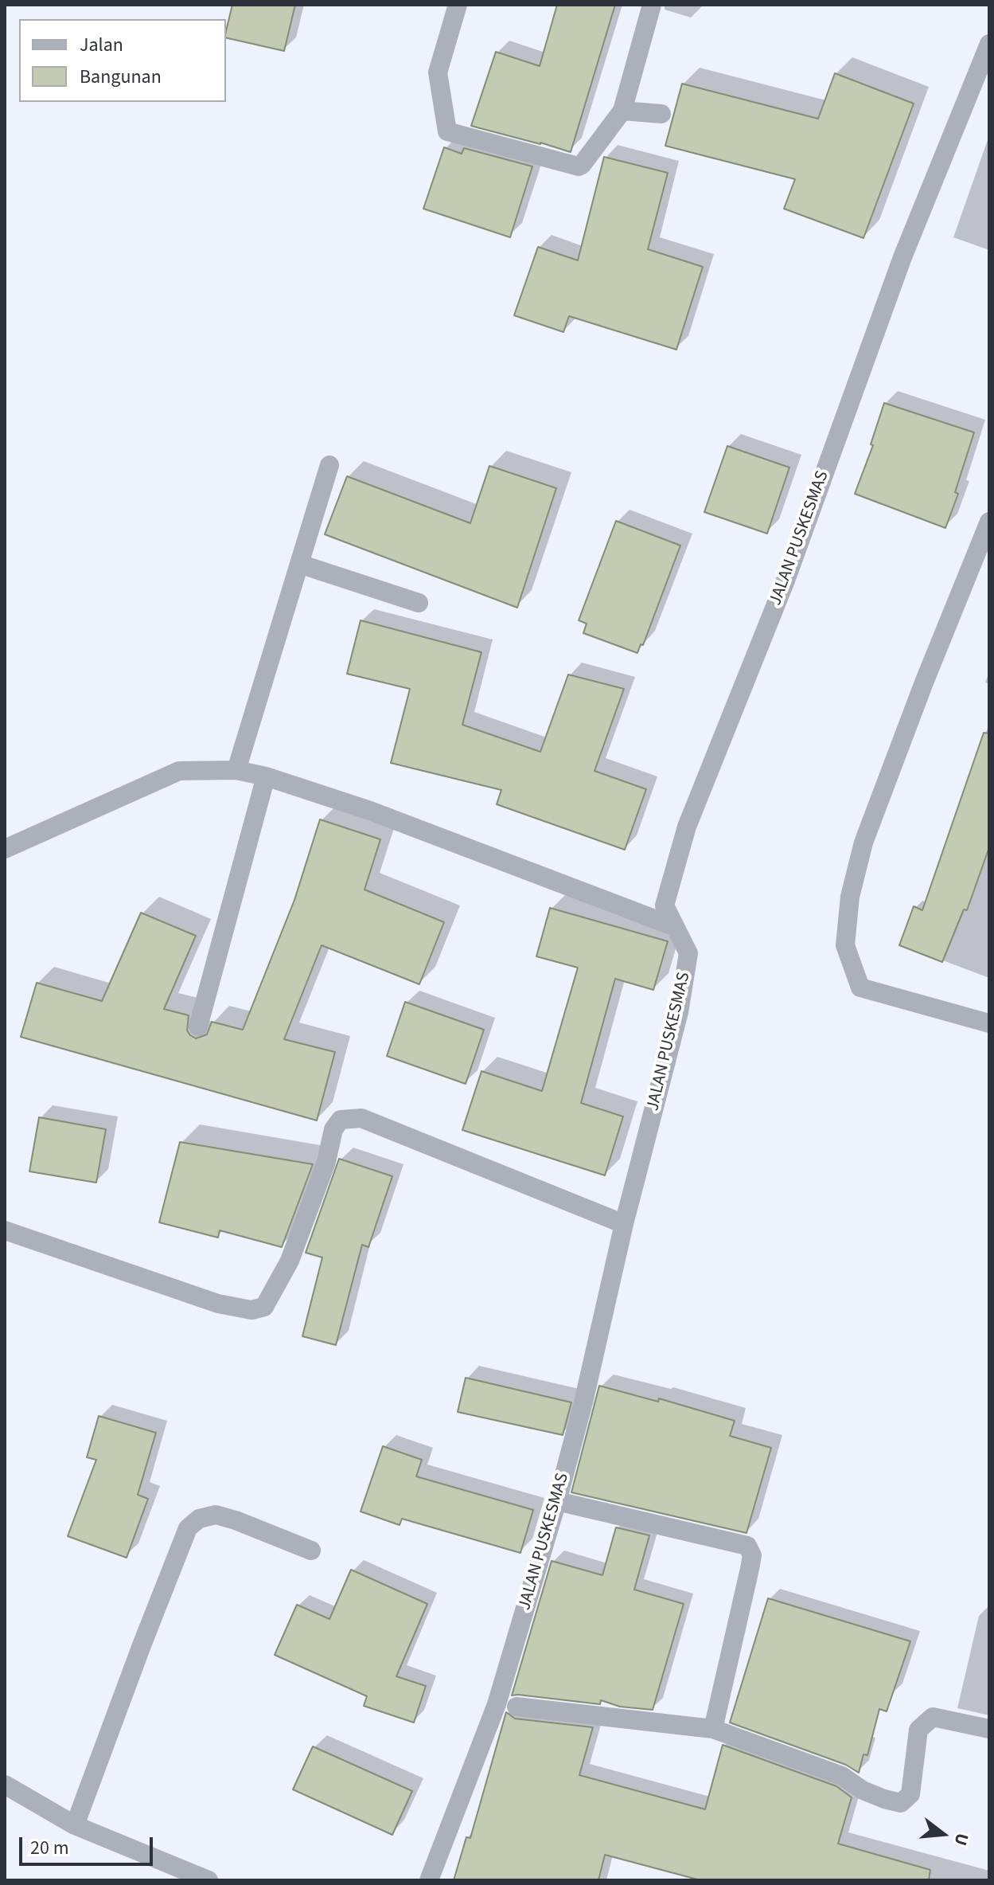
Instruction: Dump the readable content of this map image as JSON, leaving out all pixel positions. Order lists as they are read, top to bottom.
{
  "streets": {
    "street": ["JALAN PUSKESMAS"]
  },
  "legend": ["Jalan", "Bangunan"],
  "scale_bar": "20 m",
  "north": "right"
}
